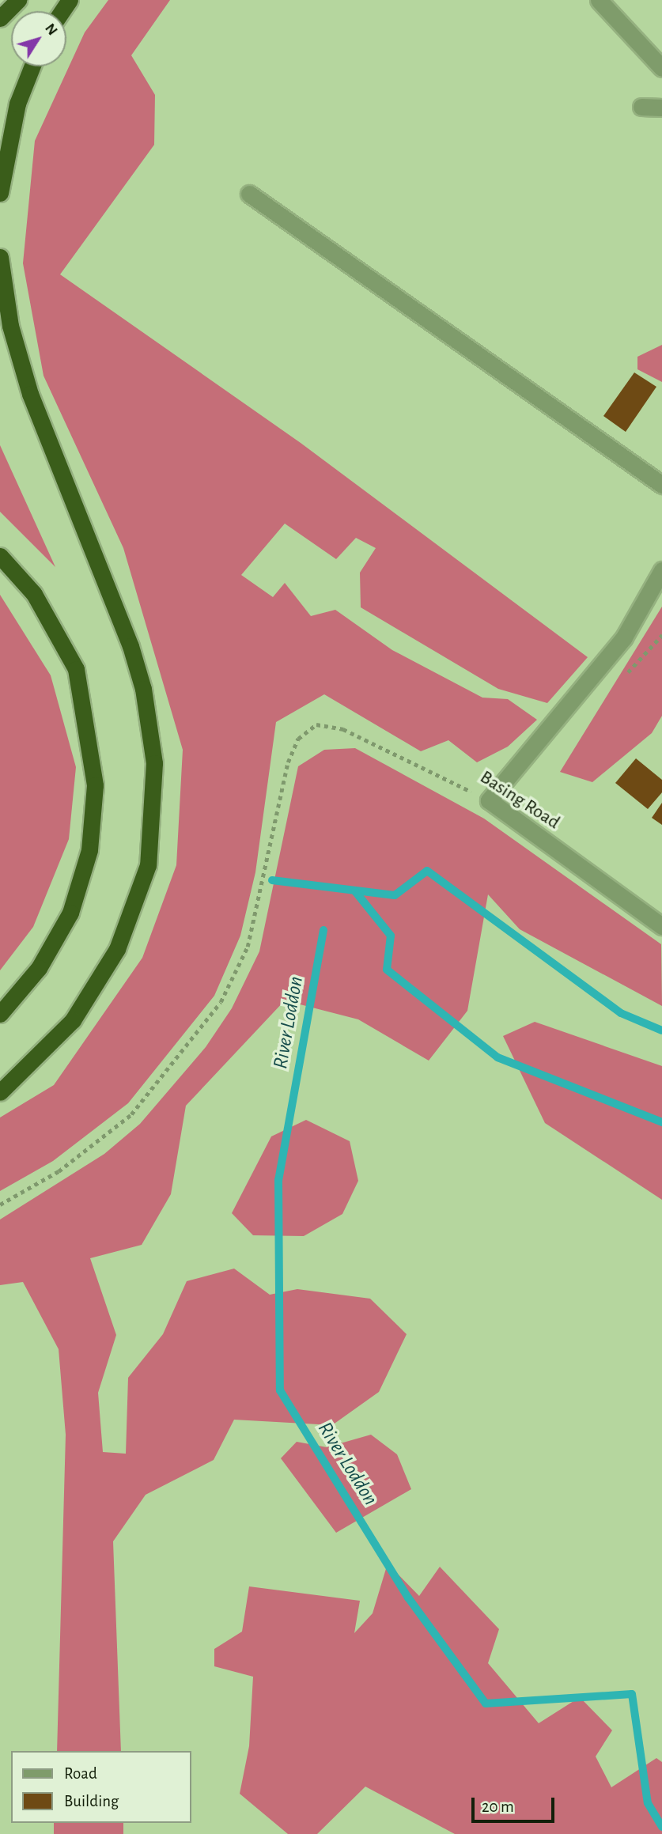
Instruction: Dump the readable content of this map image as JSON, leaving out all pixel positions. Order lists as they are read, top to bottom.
{
  "streets": {
    "lane": ["Basing Road"]
  },
  "water": ["River Loddon"],
  "legend": ["Road", "Building"],
  "scale_bar": "20 m",
  "north": "top right"
}
